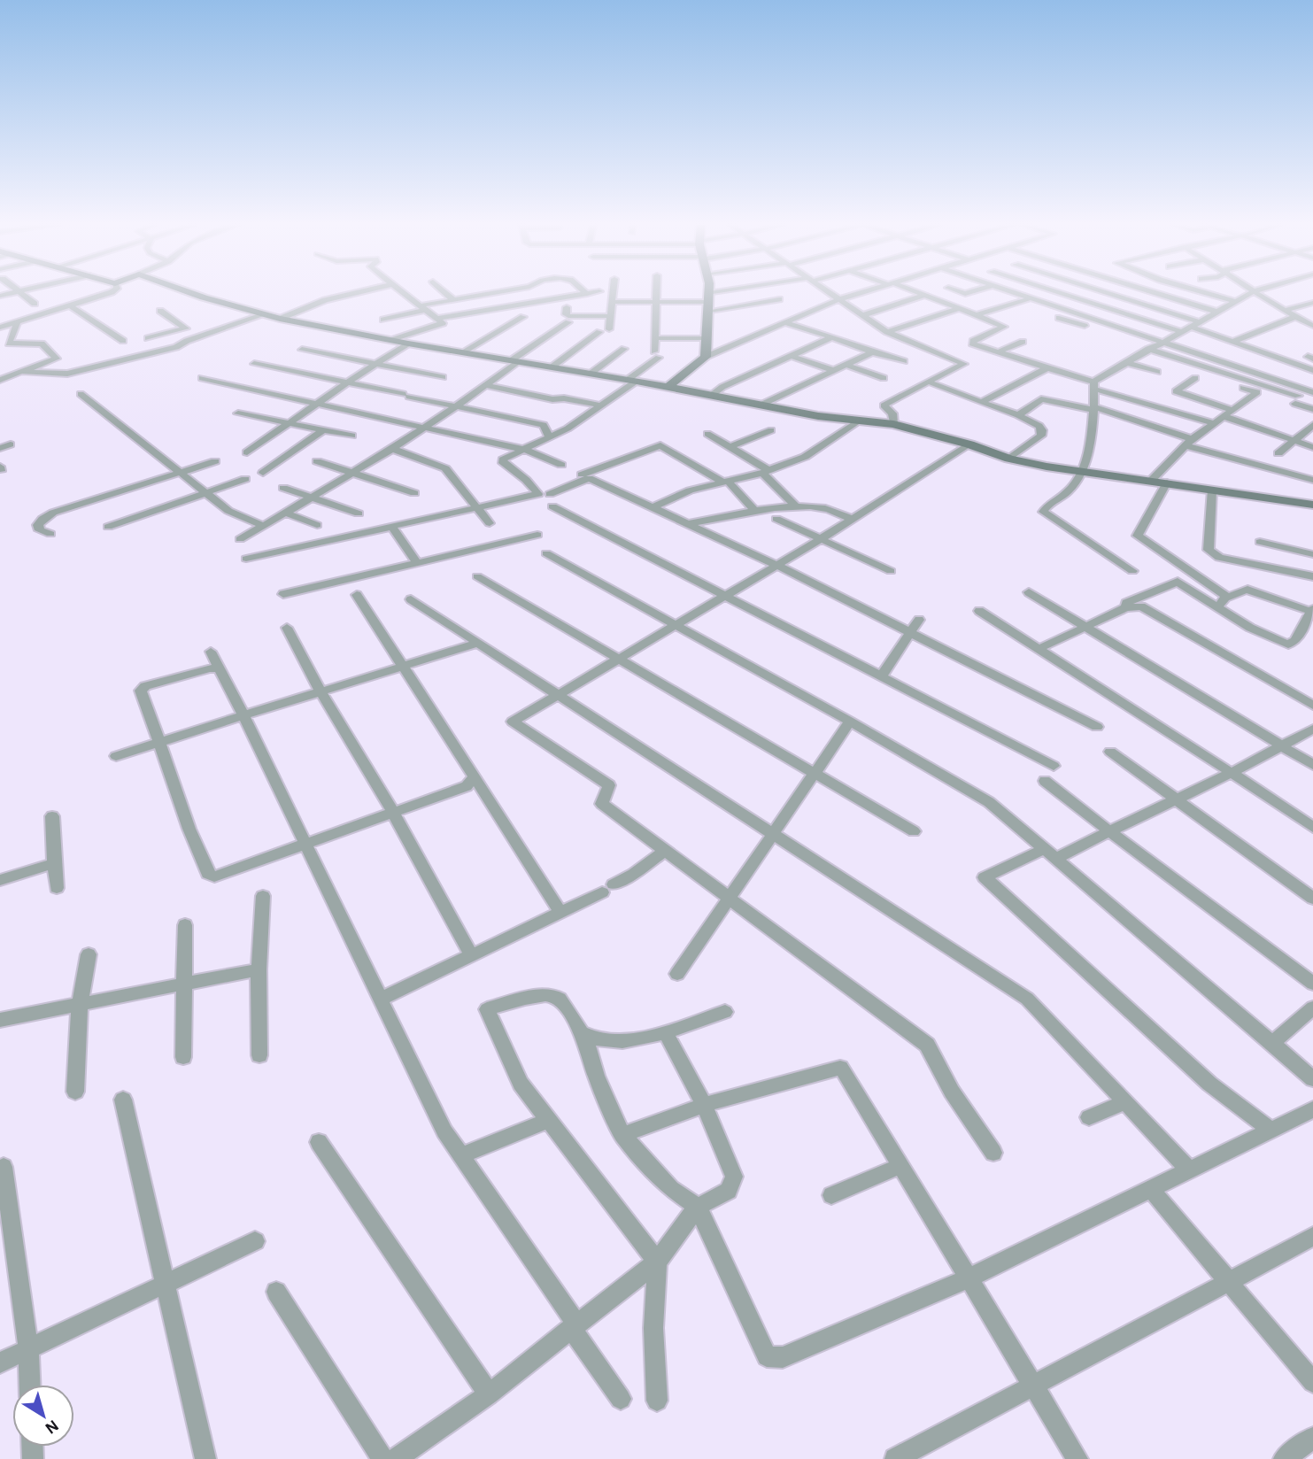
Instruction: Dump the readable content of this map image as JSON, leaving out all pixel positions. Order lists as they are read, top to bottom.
{
  "north": "bottom right"
}
